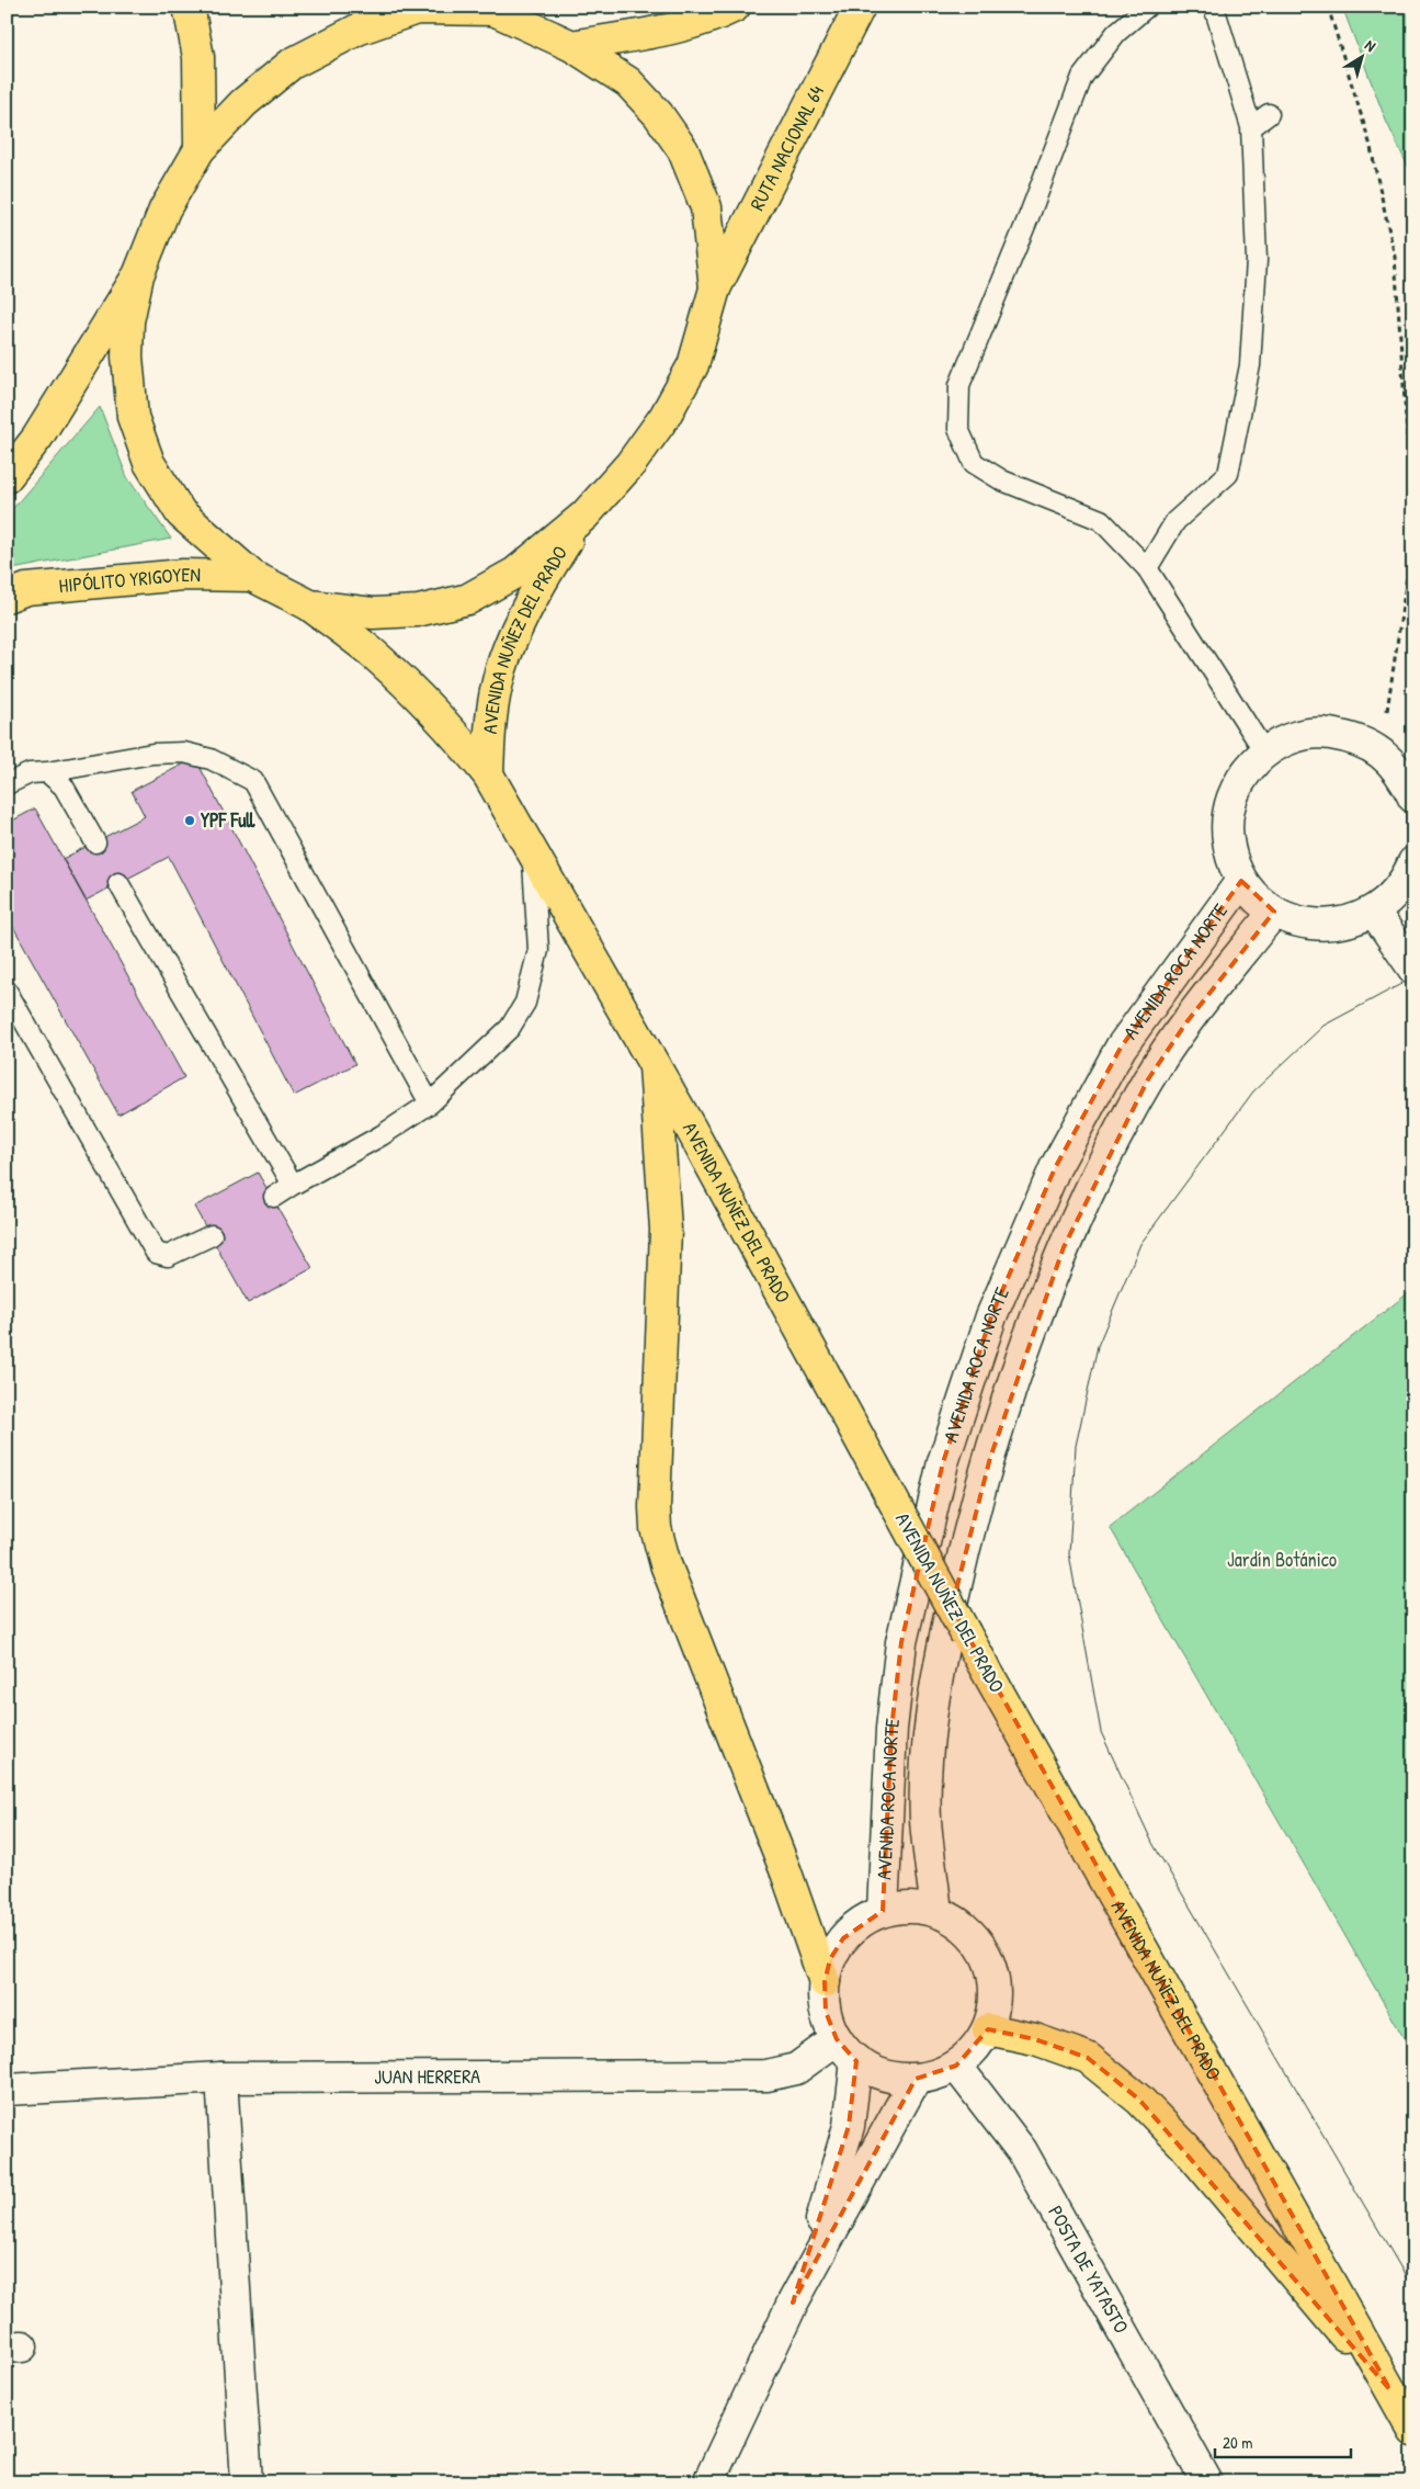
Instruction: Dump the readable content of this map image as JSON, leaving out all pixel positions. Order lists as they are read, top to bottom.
{
  "streets": {
    "main road": [
      "RUTA NACIONAL 64",
      "HIPÓLITO YRIGOYEN",
      "AVENIDA NUÑEZ DEL PRADO",
      "AVENIDA ROCA NORTE",
      "JUAN HERRERA",
      "POSTA DE YATASTO"
    ]
  },
  "crossings": [
    ["AVENIDA ROCA NORTE", "JUAN HERRERA"],
    ["AVENIDA ROCA NORTE", "POSTA DE YATASTO"],
    ["JUAN HERRERA", "POSTA DE YATASTO"]
  ],
  "parks": ["Jardín Botánico"],
  "places": ["YPF Full"],
  "scale_bar": "20 m",
  "north": "top right"
}
